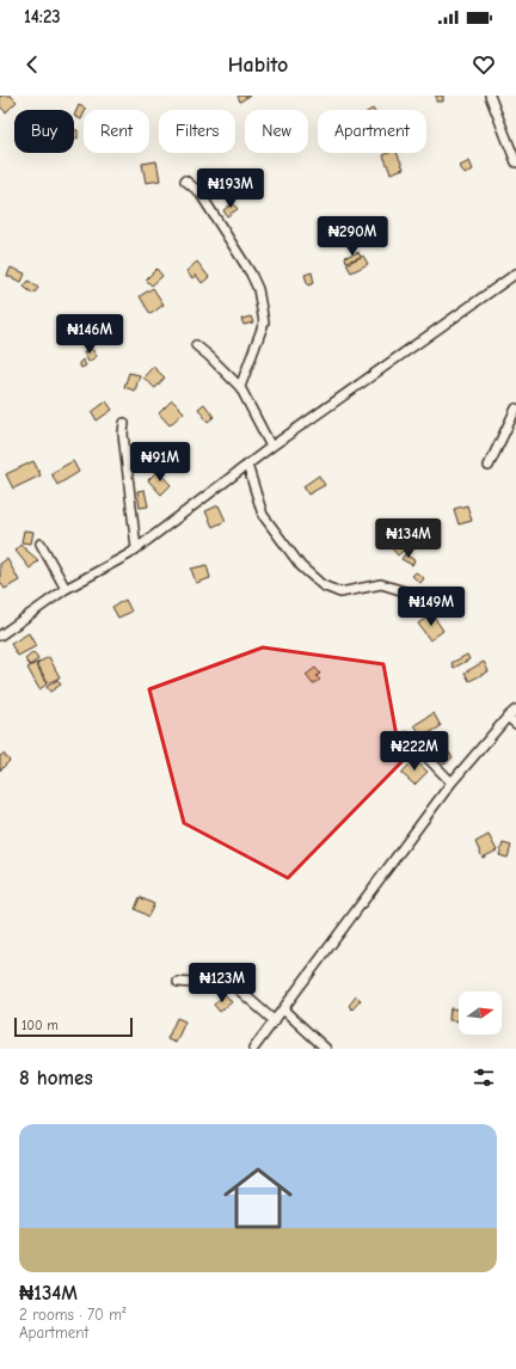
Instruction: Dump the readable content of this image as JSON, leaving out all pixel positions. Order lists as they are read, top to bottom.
{
  "scale_bar": "100 m",
  "north": "right",
  "page": {
    "status": "14:23",
    "header": "Habito",
    "chip": [
      "Buy",
      "Rent",
      "Filters",
      "New",
      "Apartment"
    ],
    "price": [
      "₦193M",
      "₦290M",
      "₦146M",
      "₦91M",
      "₦134M",
      "₦149M",
      "₦222M",
      "₦123M"
    ],
    "scale": "100 m",
    "heading": "8 homes",
    "list": [
      {
        "name": "₦134M",
        "note": "2 rooms · 70 m² · Apartment"
      }
    ]
  }
}
